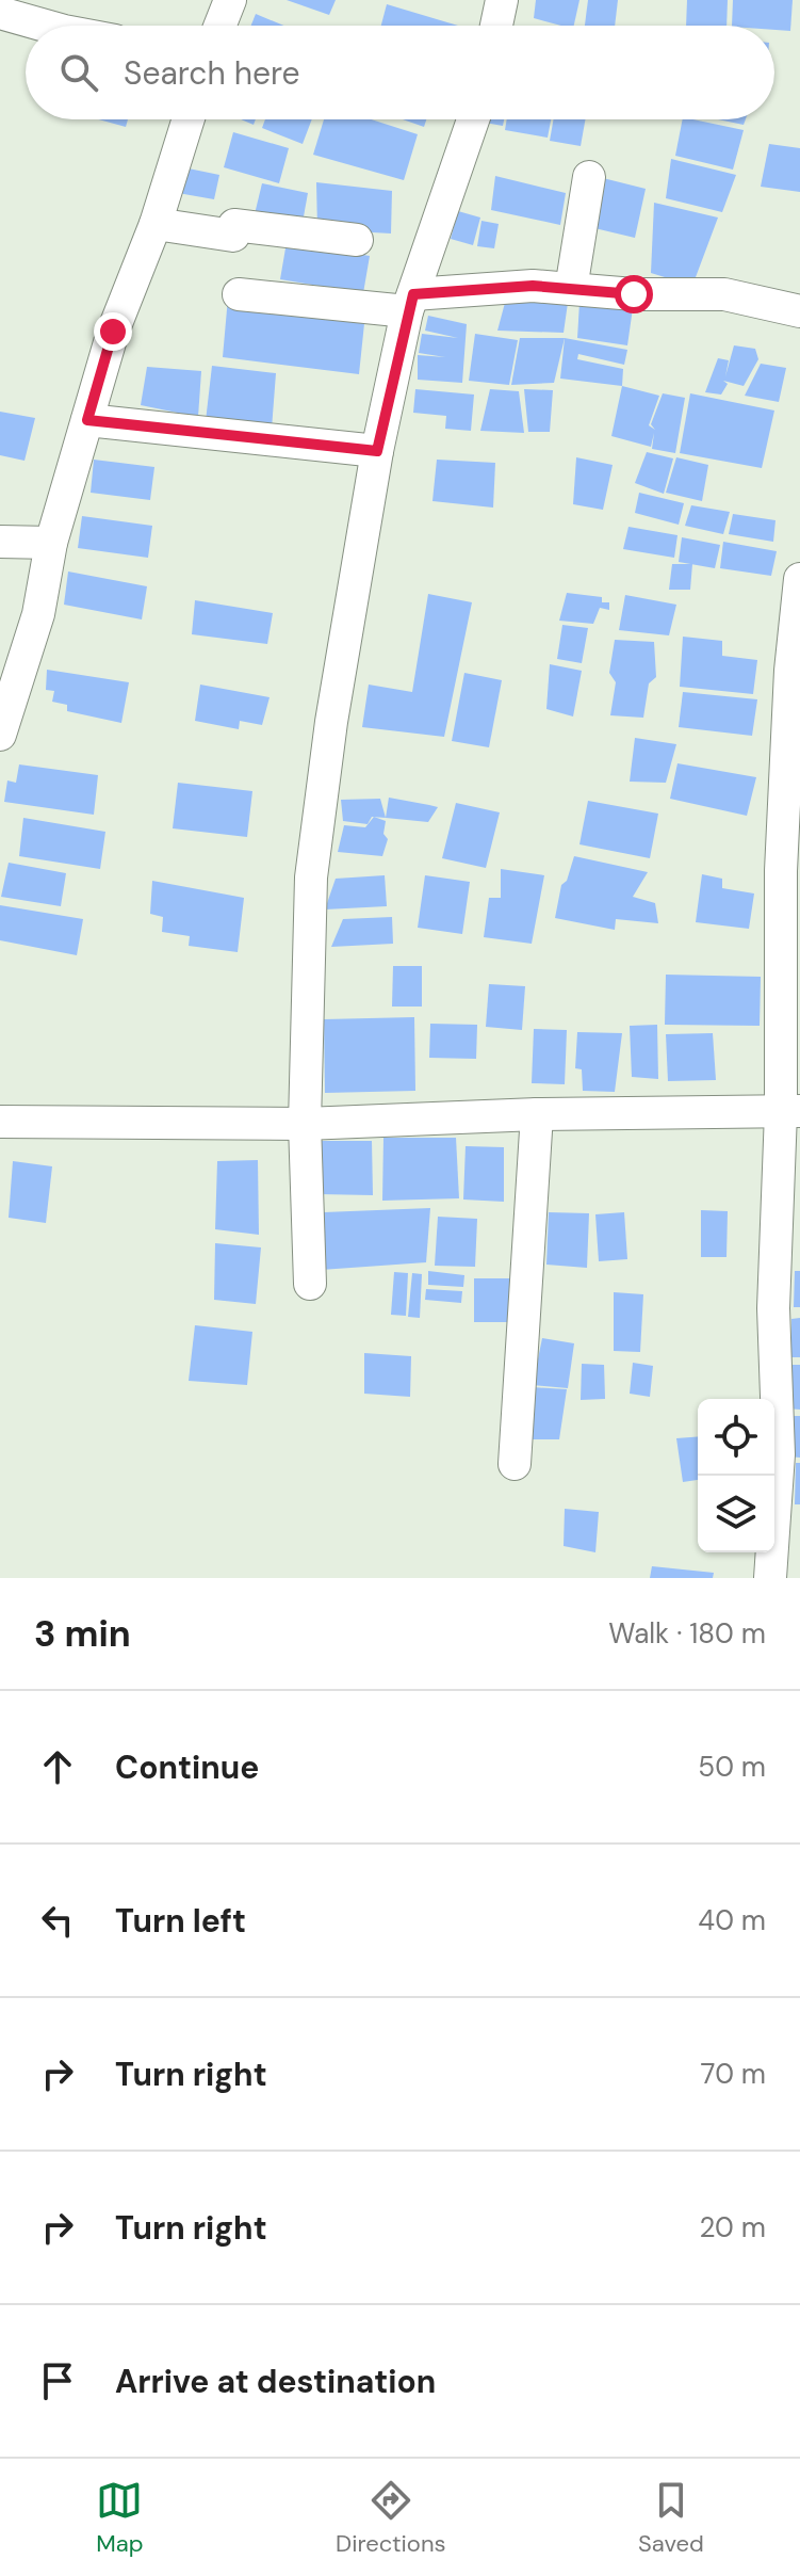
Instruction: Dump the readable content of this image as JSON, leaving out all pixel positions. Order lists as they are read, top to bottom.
{
  "page": {
    "search": "Search here",
    "heading": ["3 min", "Walk · 180 m"],
    "list": [
      ["Continue", "50 m"],
      ["Turn left", "40 m"],
      ["Turn right", "70 m"],
      ["Turn right", "20 m"],
      "Arrive at destination"
    ],
    "nav": ["Map", "Directions", "Saved"]
  }
}
